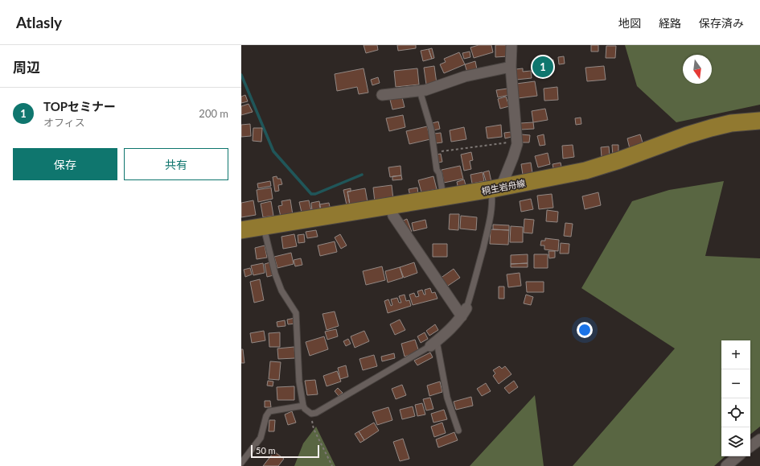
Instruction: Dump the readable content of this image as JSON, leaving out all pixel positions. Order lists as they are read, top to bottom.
{
  "streets": {
    "main road": ["桐生岩舟線"]
  },
  "scale_bar": "50 m",
  "north": "bottom",
  "page": {
    "header": "Atlasly",
    "nav": ["地図", "経路", "保存済み"],
    "heading": "周辺",
    "pins": "1",
    "list": [
      {
        "mark": "1",
        "name": "TOPセミナー",
        "note": "オフィス",
        "value": "200 m"
      }
    ],
    "buttons": ["保存", "共有"],
    "map_buttons": ["+", "−"],
    "scale": "50 m"
  }
}
